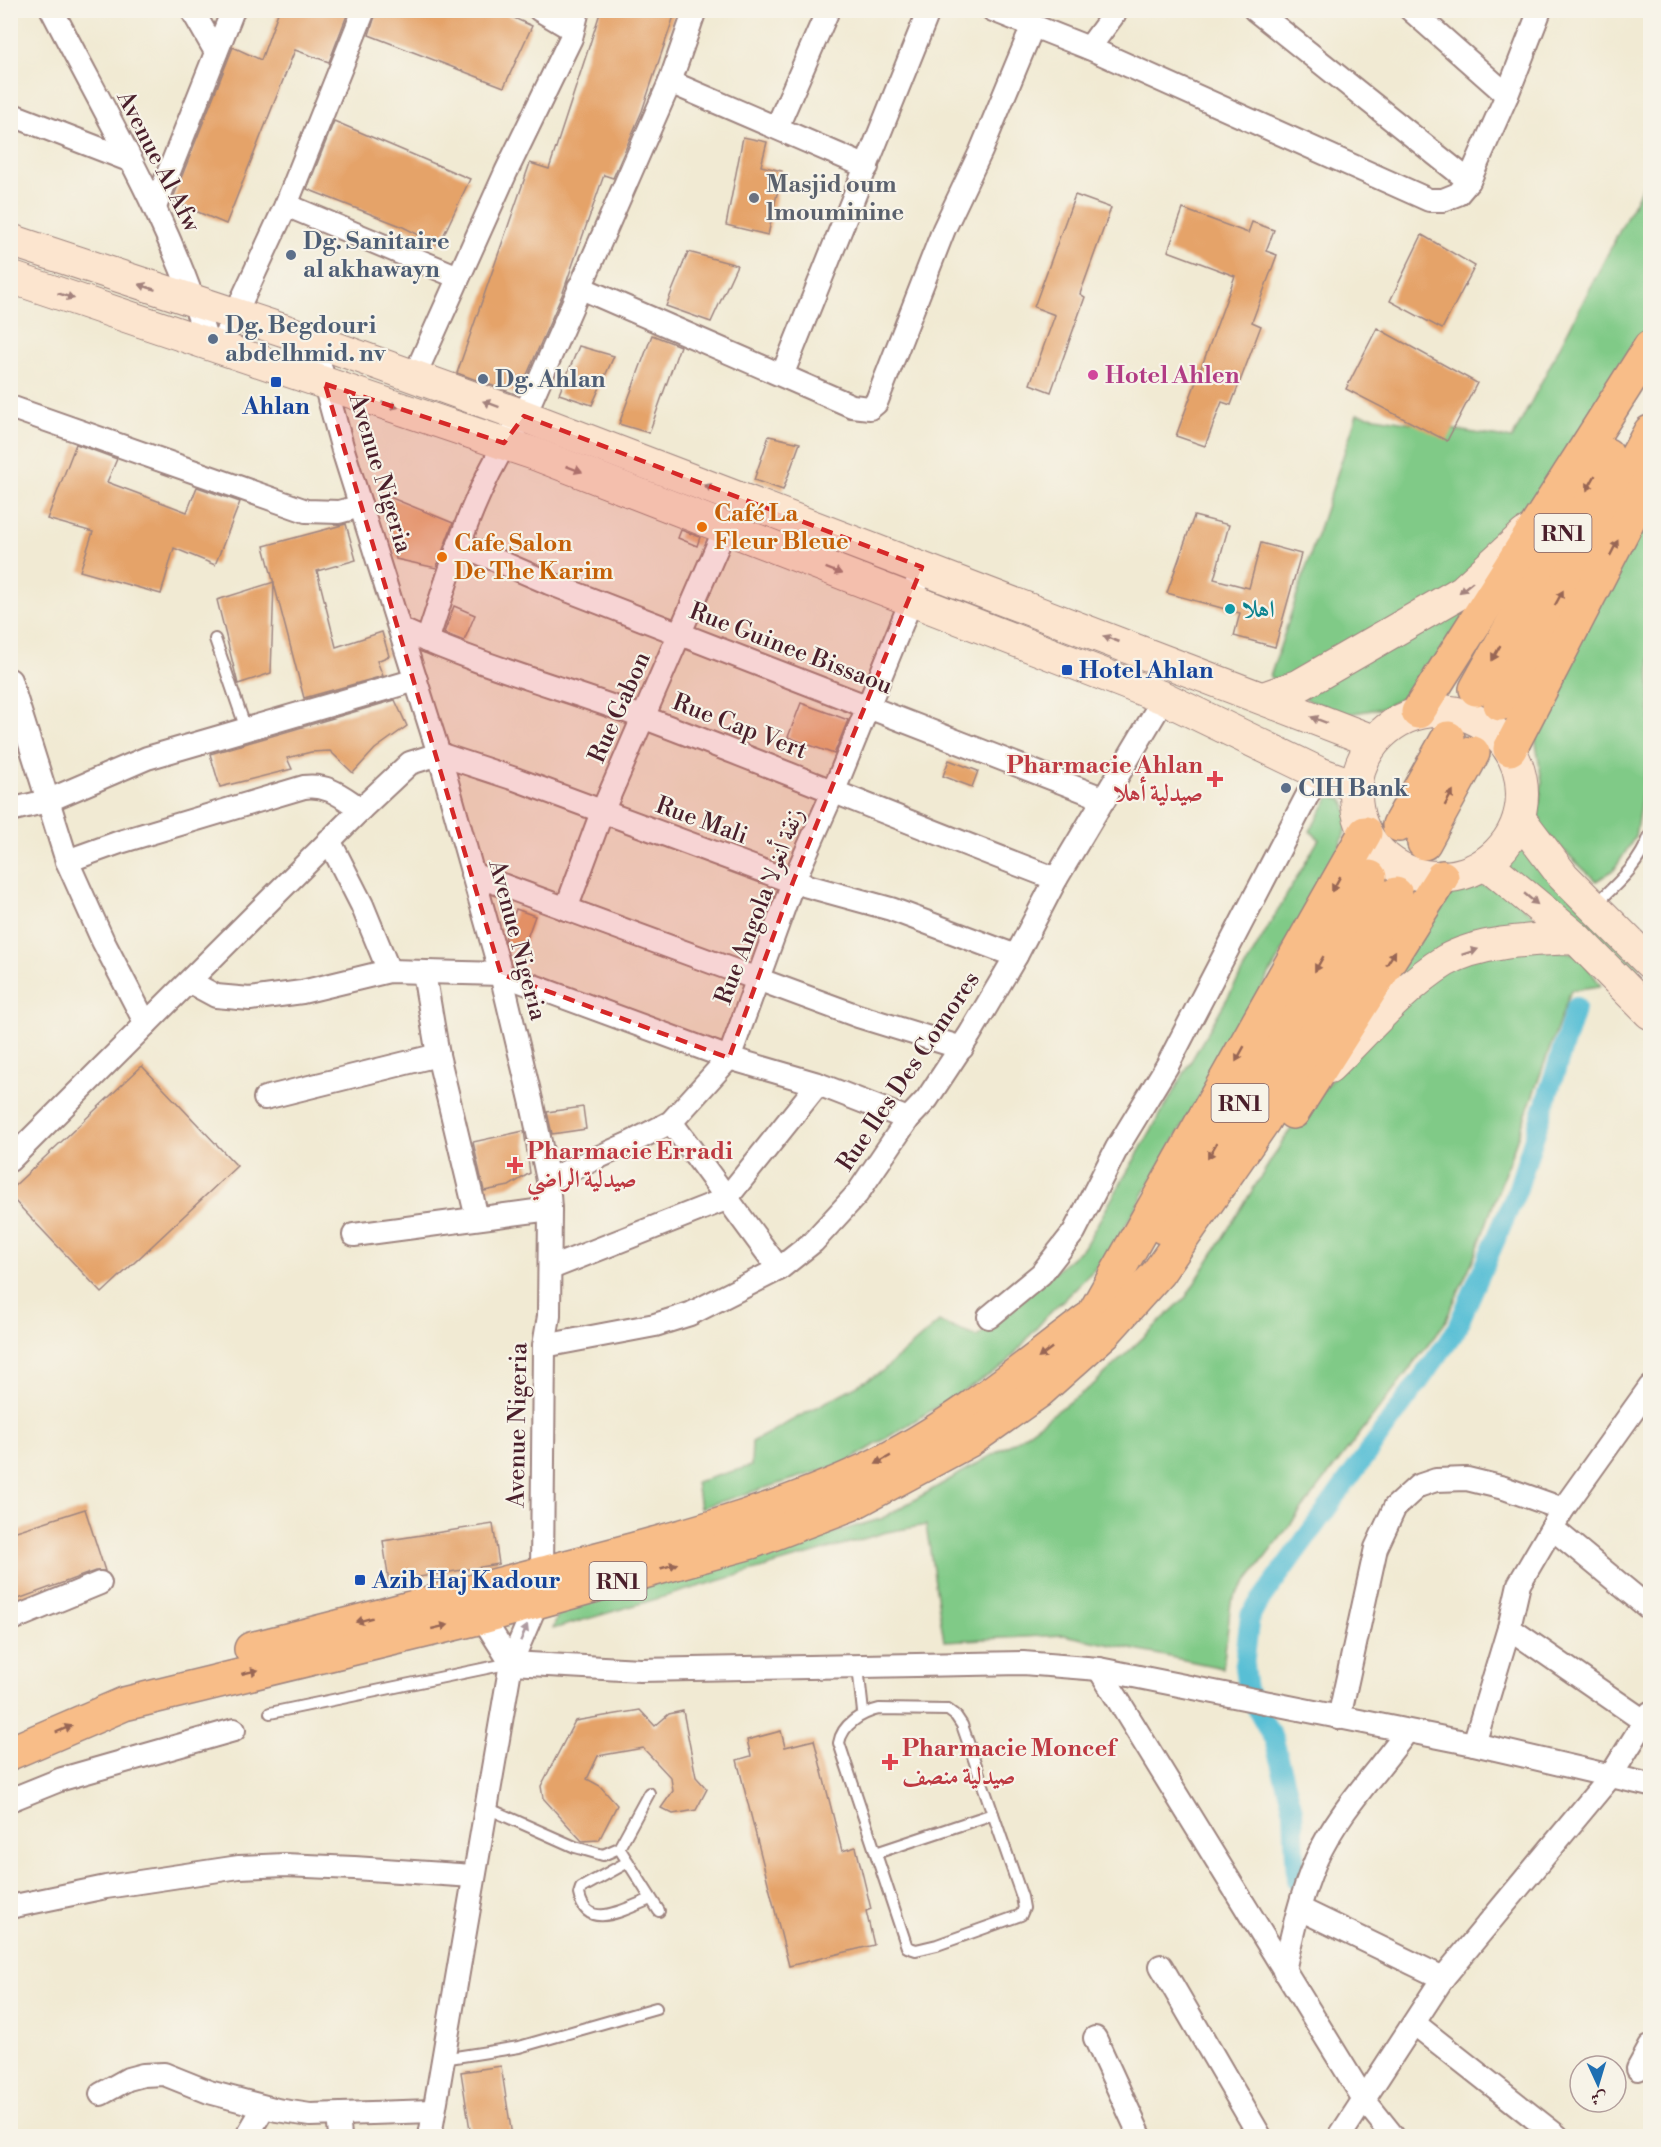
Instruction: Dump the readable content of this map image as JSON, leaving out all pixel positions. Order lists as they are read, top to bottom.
{
  "streets": {
    "highway": ["RN1"],
    "street": [
      "Avenue Al Afw",
      "Avenue Nigeria",
      "Rue Guinee Bissaou",
      "Rue Gabon",
      "Rue Cap Vert",
      "Rue Mali",
      "Rue Angola زنقة أنغولا",
      "Rue Iles Des Comores"
    ]
  },
  "crossings": [
    ["Avenue Nigeria", "RN1"],
    ["Avenue Nigeria", "Rue Cap Vert"],
    ["Avenue Nigeria", "Rue Mali"],
    ["Avenue Nigeria", "Rue Angola زنقة أنغولا"],
    ["Avenue Nigeria", "Rue Iles Des Comores"],
    ["Rue Guinee Bissaou", "Rue Gabon"],
    ["Rue Guinee Bissaou", "Rue Angola زنقة أنغولا"],
    ["Rue Guinee Bissaou", "Rue Iles Des Comores"],
    ["Rue Gabon", "Rue Cap Vert"],
    ["Rue Gabon", "Rue Mali"],
    ["Rue Cap Vert", "Rue Angola زنقة أنغولا"],
    ["Rue Cap Vert", "Rue Iles Des Comores"],
    ["Rue Mali", "Rue Angola زنقة أنغولا"],
    ["Rue Mali", "Rue Iles Des Comores"]
  ],
  "places": {
    "other": [
      "Masjid oum lmouminine",
      "Dg. Sanitaire al akhawayn",
      "Dg. Begdouri abdelhmid. nv",
      "Hotel Ahlen",
      "Dg. Ahlan",
      "Café La Fleur Bleue",
      "Cafe Salon De The Karim",
      "اهلا",
      "CIH Bank"
    ],
    "transit": ["Ahlan", "Hotel Ahlan", "Azib Haj Kadour"],
    "health": ["Pharmacie Ahlan صيدلية أهلا", "Pharmacie Erradi صيدلية الراضي", "Pharmacie Moncef صيدلية منصف"]
  },
  "north": "bottom"
}
